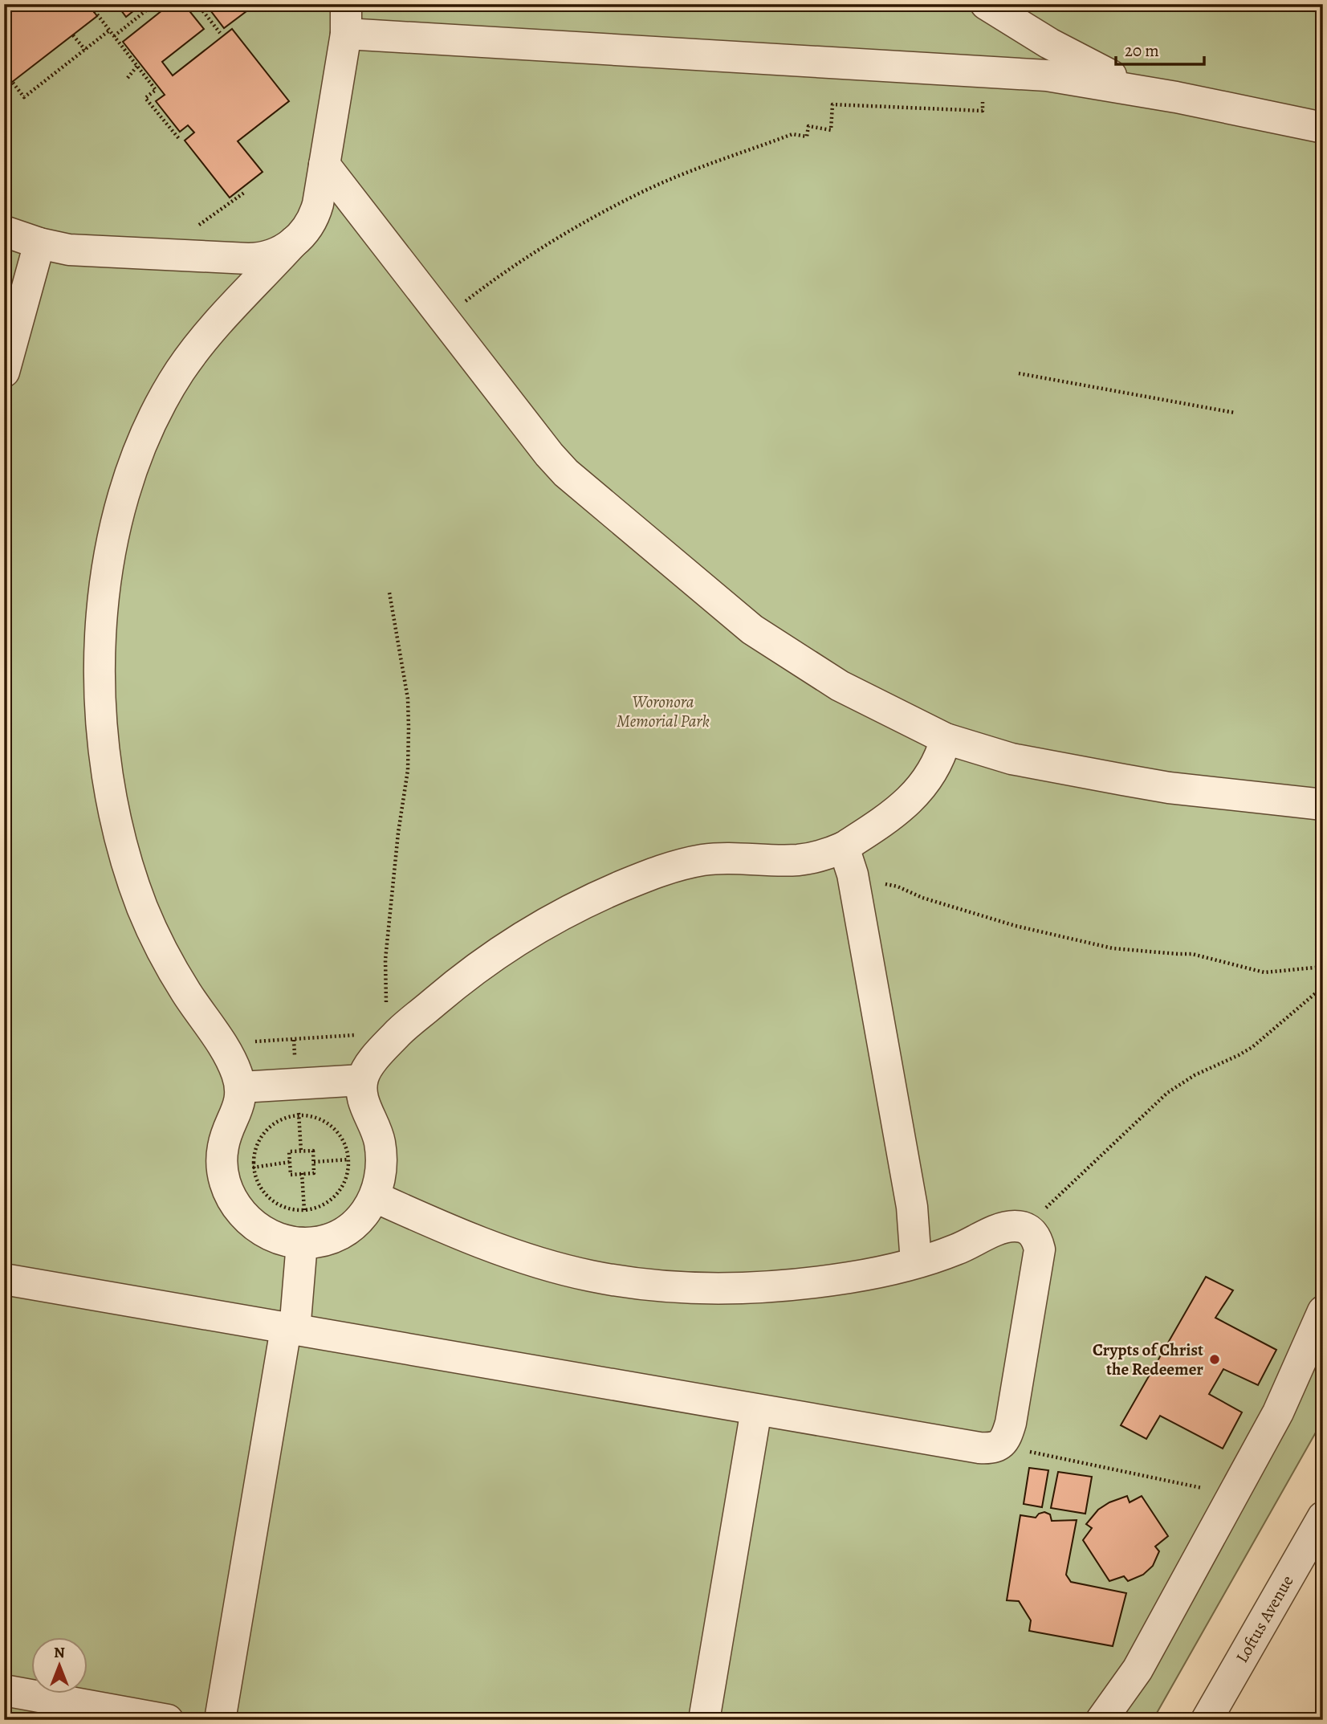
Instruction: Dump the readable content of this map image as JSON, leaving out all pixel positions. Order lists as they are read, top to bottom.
{
  "streets": {
    "street": ["Loftus Avenue"]
  },
  "parks": ["Woronora Memorial Park"],
  "places": ["Crypts of Christ the Redeemer"],
  "scale_bar": "20 m",
  "north": "top"
}
